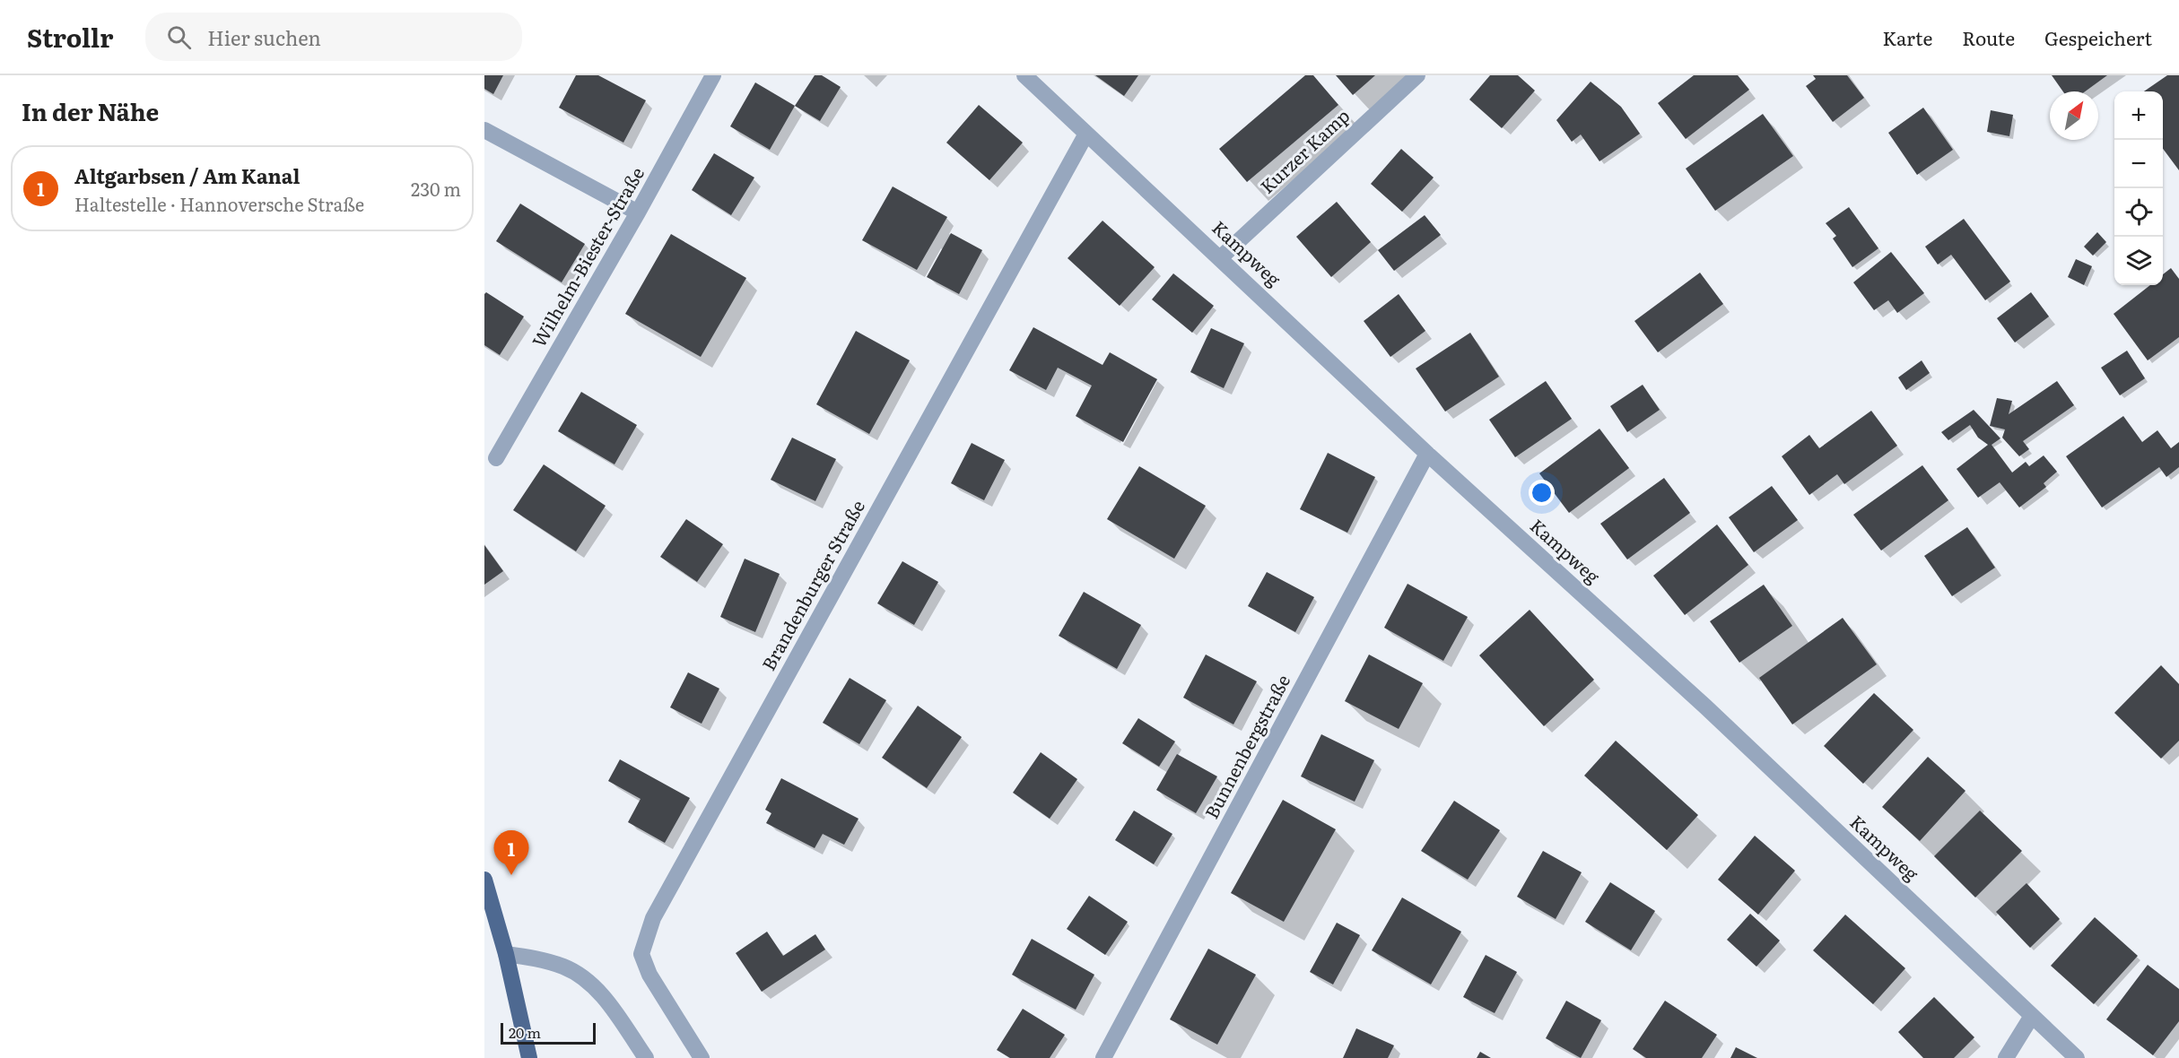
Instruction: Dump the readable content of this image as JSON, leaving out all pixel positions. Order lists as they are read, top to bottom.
{
  "streets": {
    "street": [
      "Kurzer Kamp",
      "Kampweg",
      "Wilhelm-Biester-Straße",
      "Brandenburger Straße",
      "Bunnenbergstraße"
    ]
  },
  "crossings": [
    ["Kurzer Kamp", "Kampweg"],
    ["Kampweg", "Brandenburger Straße"],
    ["Kampweg", "Bunnenbergstraße"]
  ],
  "scale_bar": "20 m",
  "north": "top right",
  "page": {
    "header": "Strollr",
    "search": "Hier suchen",
    "nav": ["Karte", "Route", "Gespeichert"],
    "heading": "In der Nähe",
    "map_buttons": ["+", "−"],
    "list": [
      {
        "mark": "1",
        "name": "Altgarbsen / Am Kanal",
        "note": "Haltestelle · Hannoversche Straße",
        "value": "230 m"
      }
    ],
    "pins": "1",
    "scale": "20 m"
  }
}
